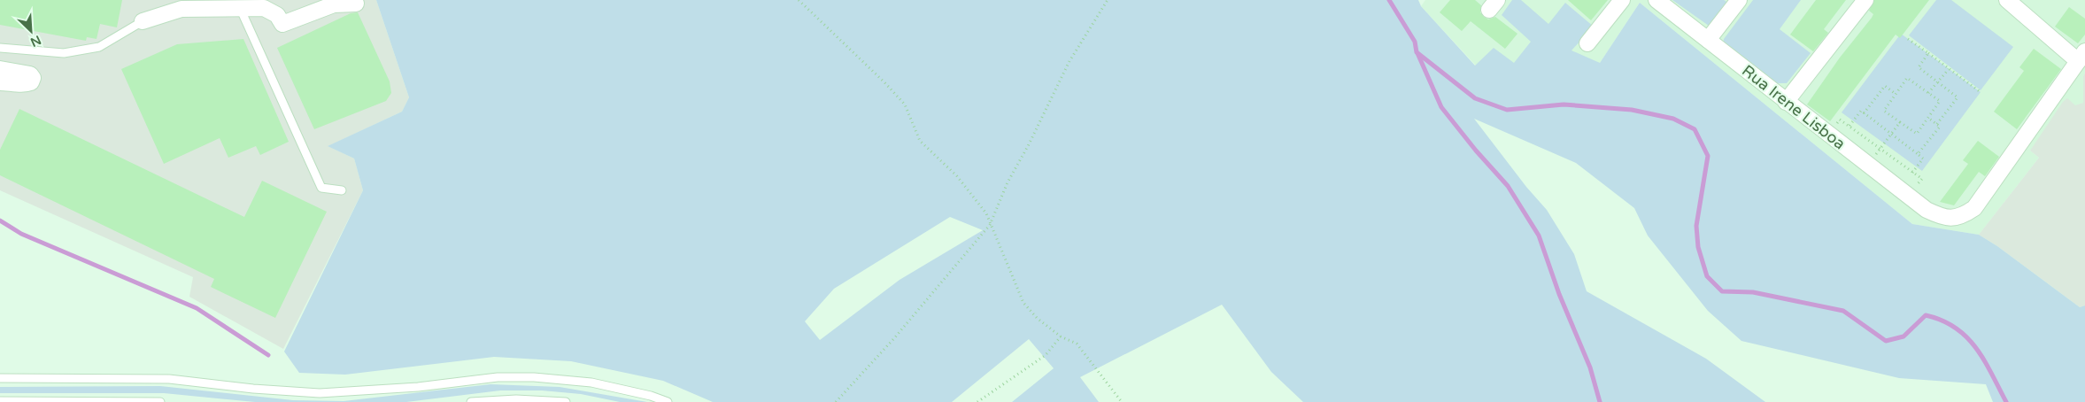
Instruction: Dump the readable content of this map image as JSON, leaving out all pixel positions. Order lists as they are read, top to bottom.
{
  "streets": {
    "street": ["Rua Irene Lisboa"]
  },
  "north": "bottom right"
}
